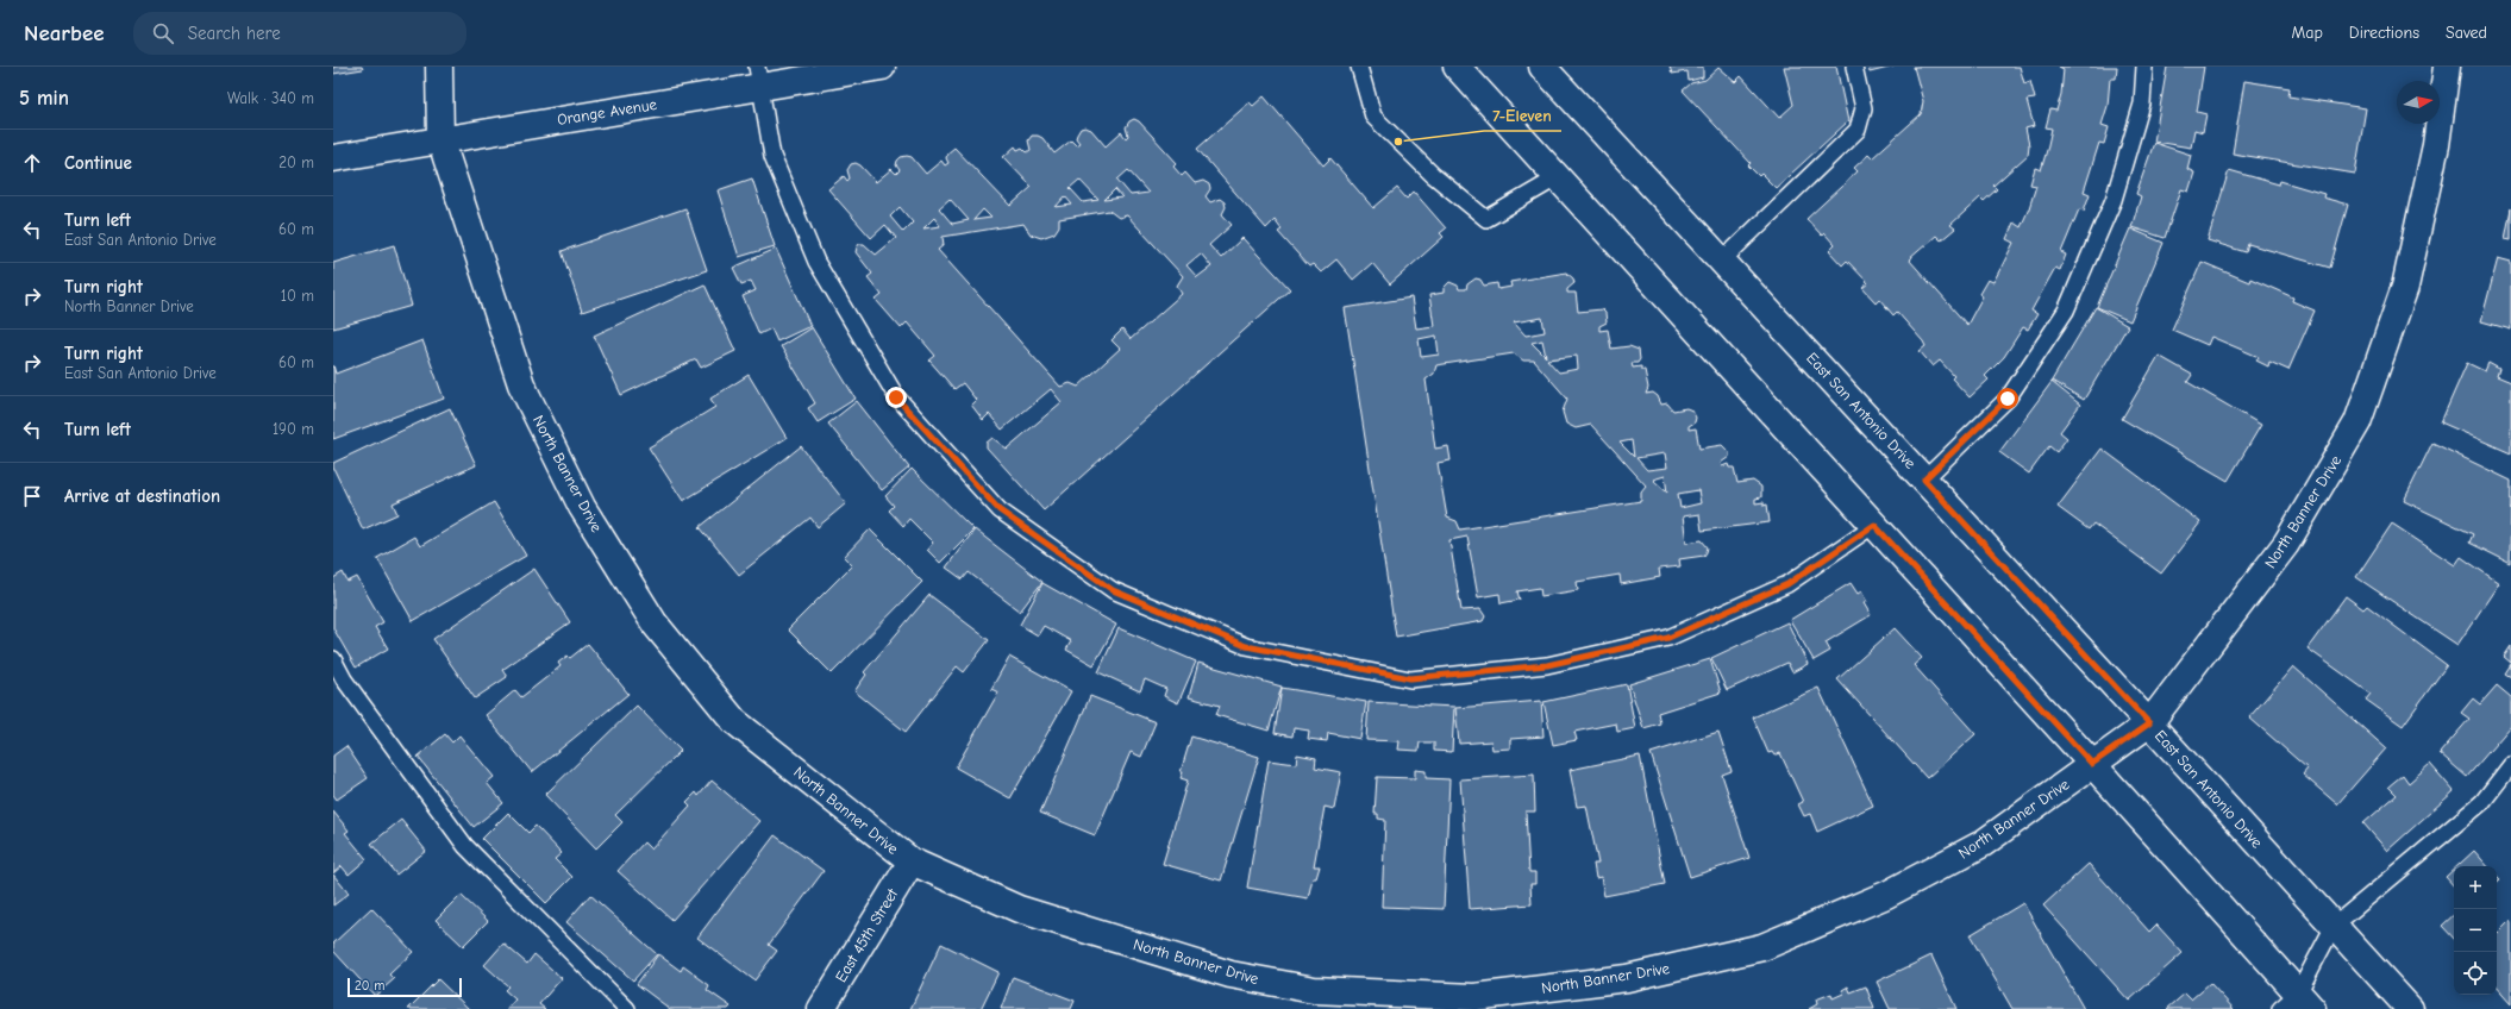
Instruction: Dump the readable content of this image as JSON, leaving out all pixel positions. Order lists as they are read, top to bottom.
{
  "streets": {
    "street": [
      "Orange Avenue",
      "East San Antonio Drive",
      "North Banner Drive",
      "East 45th Street"
    ]
  },
  "crossings": [
    ["Orange Avenue", "North Banner Drive"],
    ["East San Antonio Drive", "North Banner Drive"],
    ["North Banner Drive", "East 45th Street"]
  ],
  "places": ["7-Eleven"],
  "scale_bar": "20 m",
  "north": "right",
  "page": {
    "header": "Nearbee",
    "search": "Search here",
    "nav": ["Map", "Directions", "Saved"],
    "heading": ["5 min", "Walk · 340 m"],
    "list": [
      ["Continue", "20 m"],
      ["Turn left", "East San Antonio Drive", "60 m"],
      ["Turn right", "North Banner Drive", "10 m"],
      ["Turn right", "East San Antonio Drive", "60 m"],
      ["Turn left", "190 m"],
      "Arrive at destination"
    ],
    "map_buttons": ["+", "−"],
    "scale": "20 m"
  }
}
